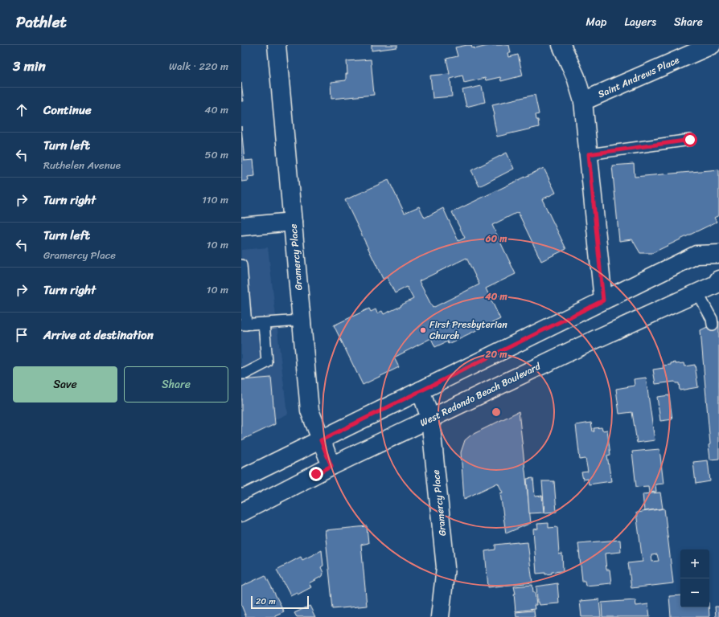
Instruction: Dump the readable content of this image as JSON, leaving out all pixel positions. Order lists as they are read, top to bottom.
{
  "streets": {
    "street": ["Saint Andrews Place", "Gramercy Place", "West Redondo Beach Boulevard"]
  },
  "crossings": [
    ["Gramercy Place", "West Redondo Beach Boulevard"]
  ],
  "places": ["First Presbyterian Church"],
  "scale_bar": "20 m",
  "page": {
    "header": "Pathlet",
    "nav": ["Map", "Layers", "Share"],
    "heading": ["3 min", "Walk · 220 m"],
    "list": [
      ["Continue", "40 m"],
      ["Turn left", "Ruthelen Avenue", "50 m"],
      ["Turn right", "110 m"],
      ["Turn left", "Gramercy Place", "10 m"],
      ["Turn right", "10 m"],
      "Arrive at destination"
    ],
    "buttons": ["Save", "Share"],
    "map_buttons": ["+", "−"],
    "scale": "20 m"
  },
  "rings": ["60 m", "40 m", "20 m"]
}
